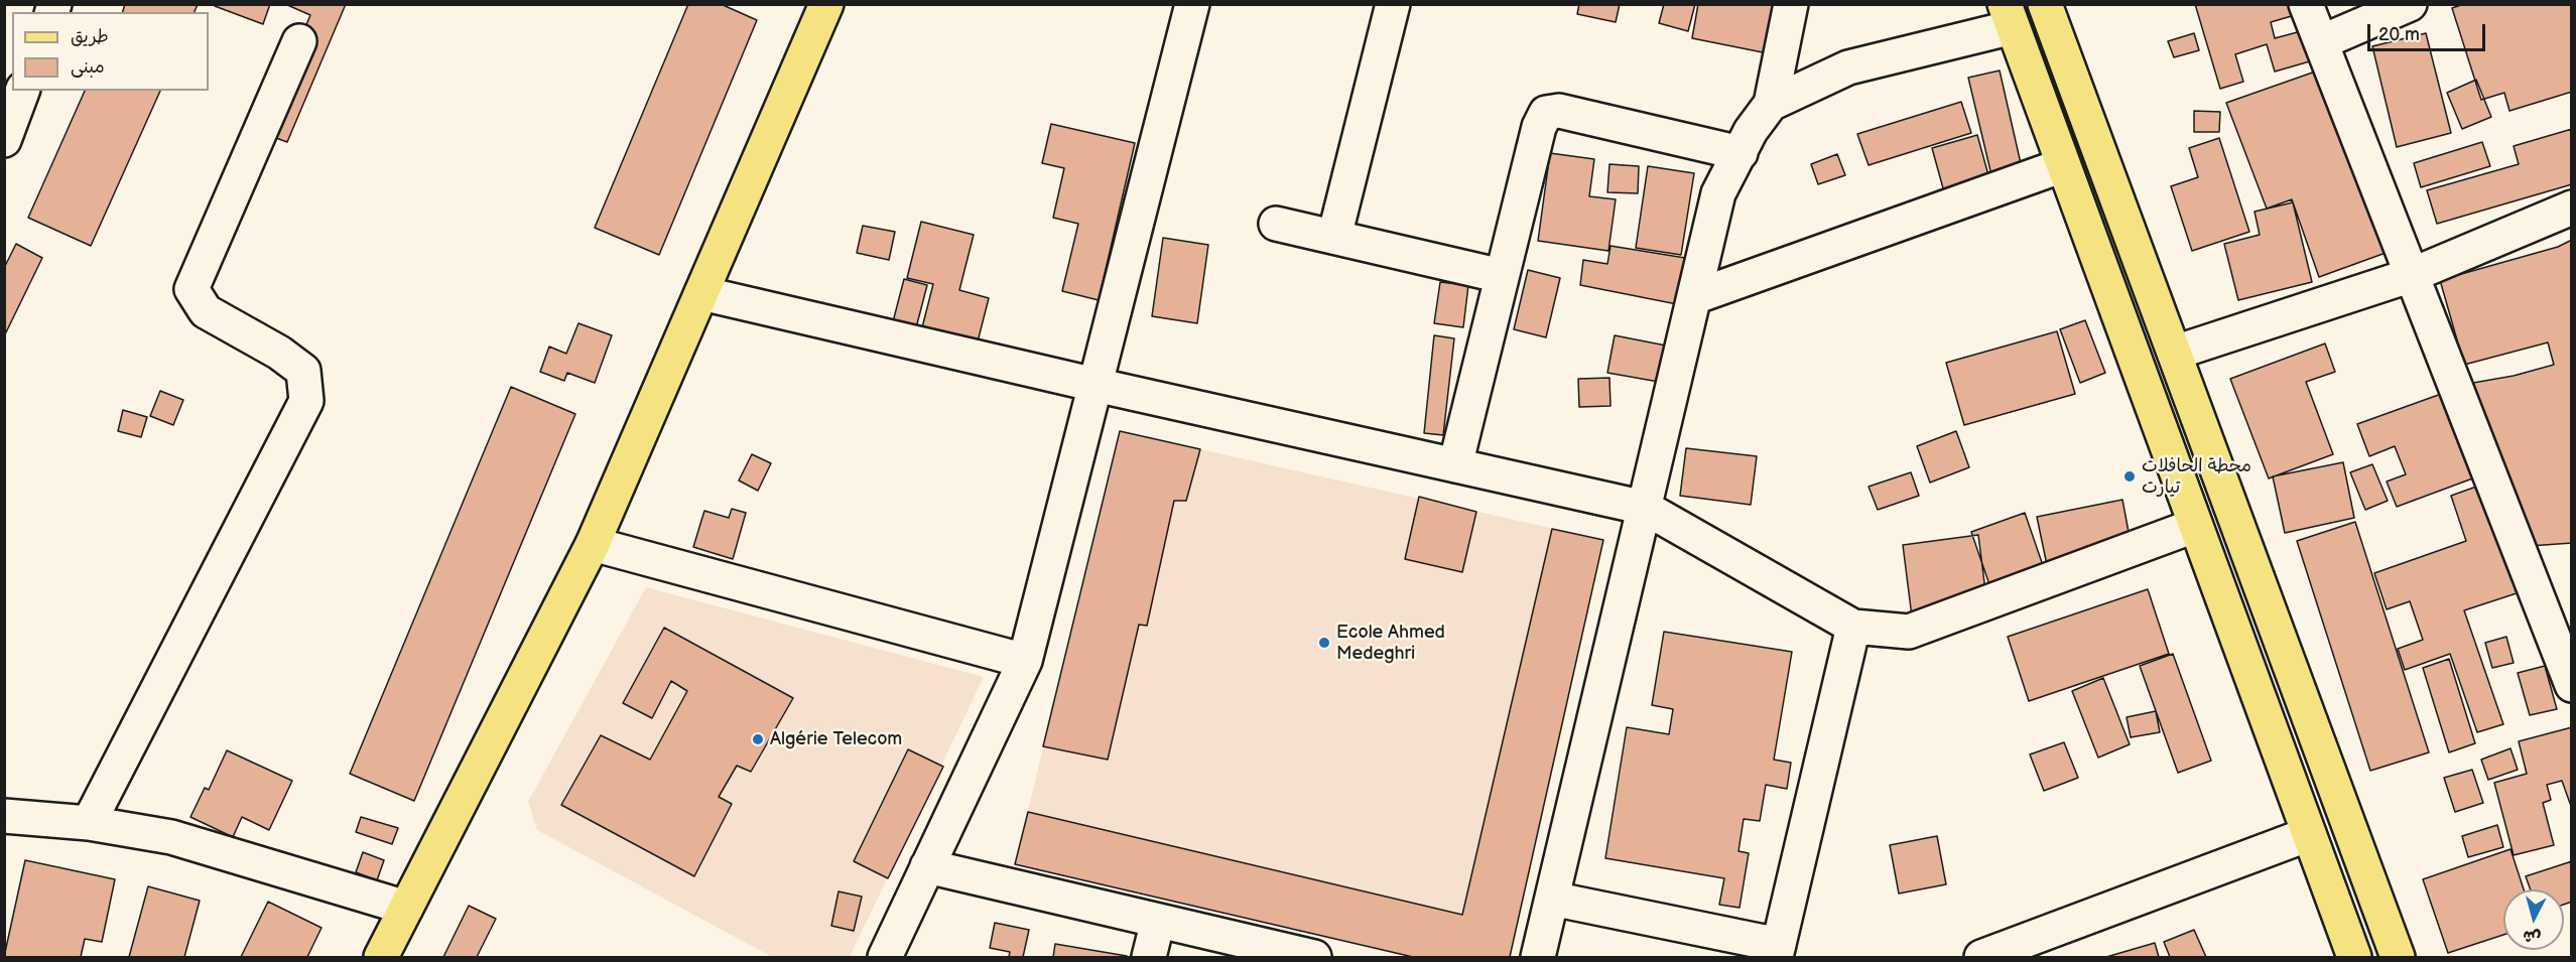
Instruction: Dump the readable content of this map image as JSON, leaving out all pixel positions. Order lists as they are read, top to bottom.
{
  "places": ["محطة الحافلات تيارت", "Ecole Ahmed Medeghri", "Algérie Telecom"],
  "legend": ["طريق", "مبنى"],
  "scale_bar": "20 m",
  "north": "bottom"
}
